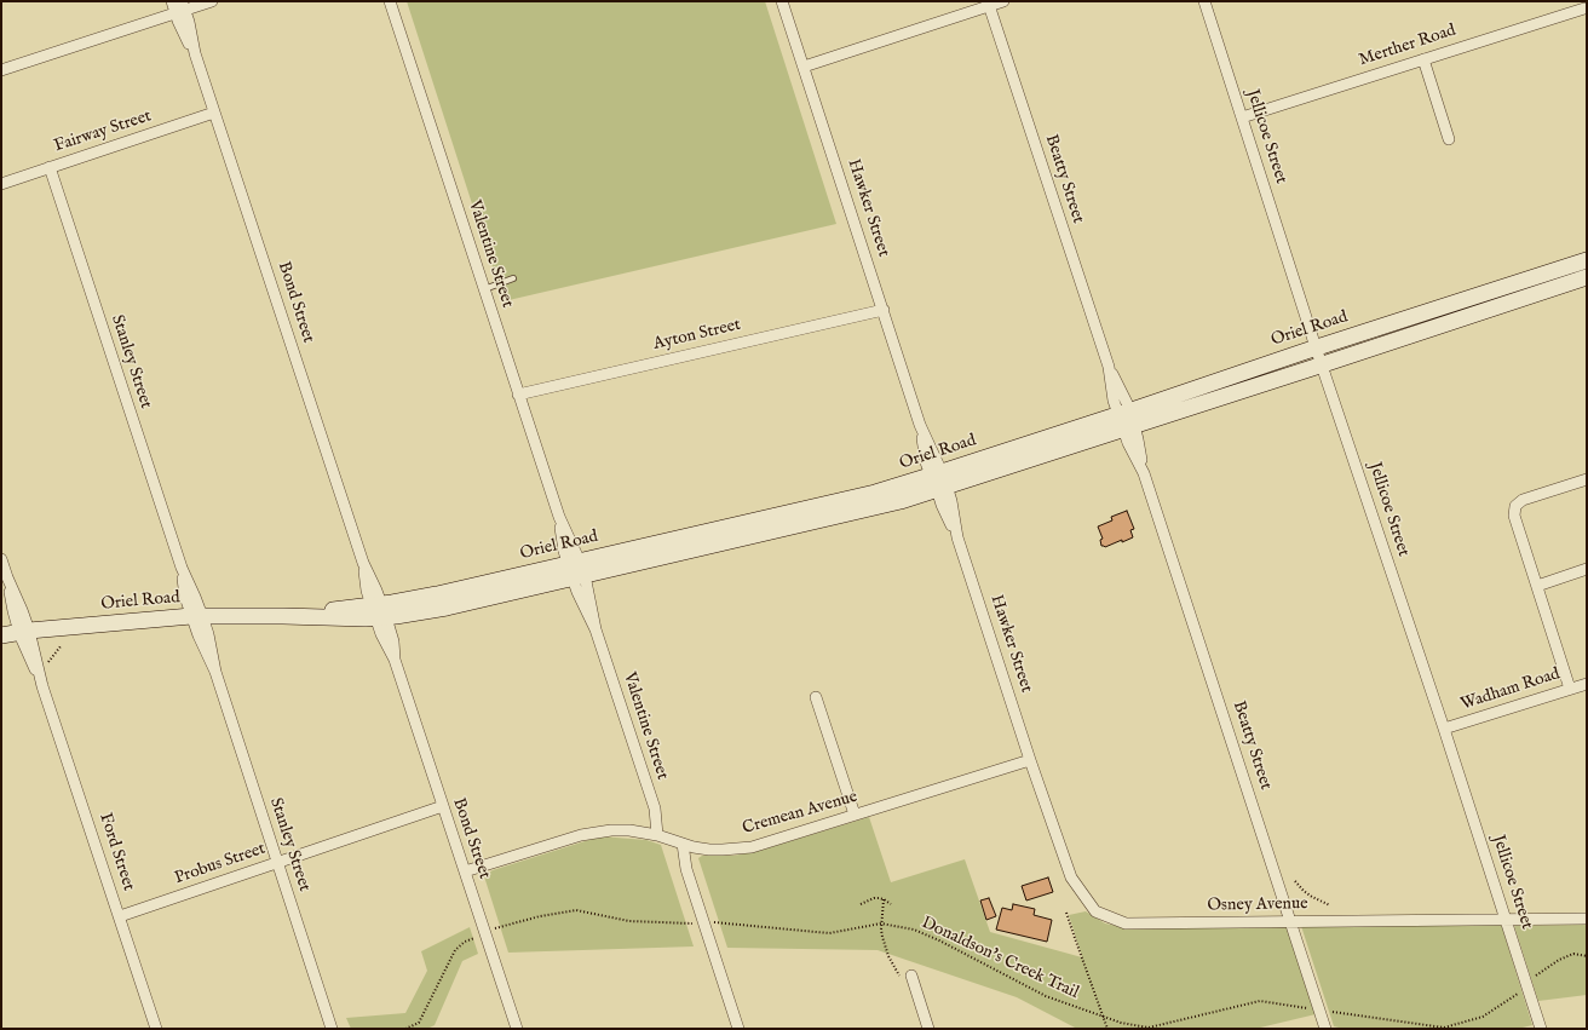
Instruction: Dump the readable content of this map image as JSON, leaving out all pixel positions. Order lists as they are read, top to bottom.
{
  "streets": {
    "main road": ["Oriel Road"],
    "street": [
      "Merther Road",
      "Fairway Street",
      "Jellicoe Street",
      "Beatty Street",
      "Hawker Street",
      "Valentine Street",
      "Bond Street",
      "Ayton Street",
      "Stanley Street",
      "Wadham Road",
      "Cremean Avenue",
      "Ford Street",
      "Probus Street",
      "Osney Avenue"
    ],
    "path": ["Donaldson's Creek Trail"]
  },
  "crossings": [
    ["Merther Road", "Jellicoe Street"],
    ["Fairway Street", "Bond Street"],
    ["Fairway Street", "Stanley Street"],
    ["Jellicoe Street", "Oriel Road"],
    ["Jellicoe Street", "Wadham Road"],
    ["Jellicoe Street", "Osney Avenue"],
    ["Jellicoe Street", "Donaldson's Creek Trail"],
    ["Beatty Street", "Oriel Road"],
    ["Beatty Street", "Osney Avenue"],
    ["Beatty Street", "Donaldson's Creek Trail"],
    ["Hawker Street", "Oriel Road"],
    ["Hawker Street", "Ayton Street"],
    ["Hawker Street", "Cremean Avenue"],
    ["Hawker Street", "Osney Avenue"],
    ["Valentine Street", "Oriel Road"],
    ["Valentine Street", "Ayton Street"],
    ["Valentine Street", "Cremean Avenue"],
    ["Bond Street", "Oriel Road"],
    ["Bond Street", "Cremean Avenue"],
    ["Bond Street", "Probus Street"],
    ["Bond Street", "Donaldson's Creek Trail"],
    ["Oriel Road", "Stanley Street"],
    ["Oriel Road", "Ford Street"],
    ["Stanley Street", "Probus Street"],
    ["Cremean Avenue", "Osney Avenue"],
    ["Ford Street", "Probus Street"]
  ]
}
